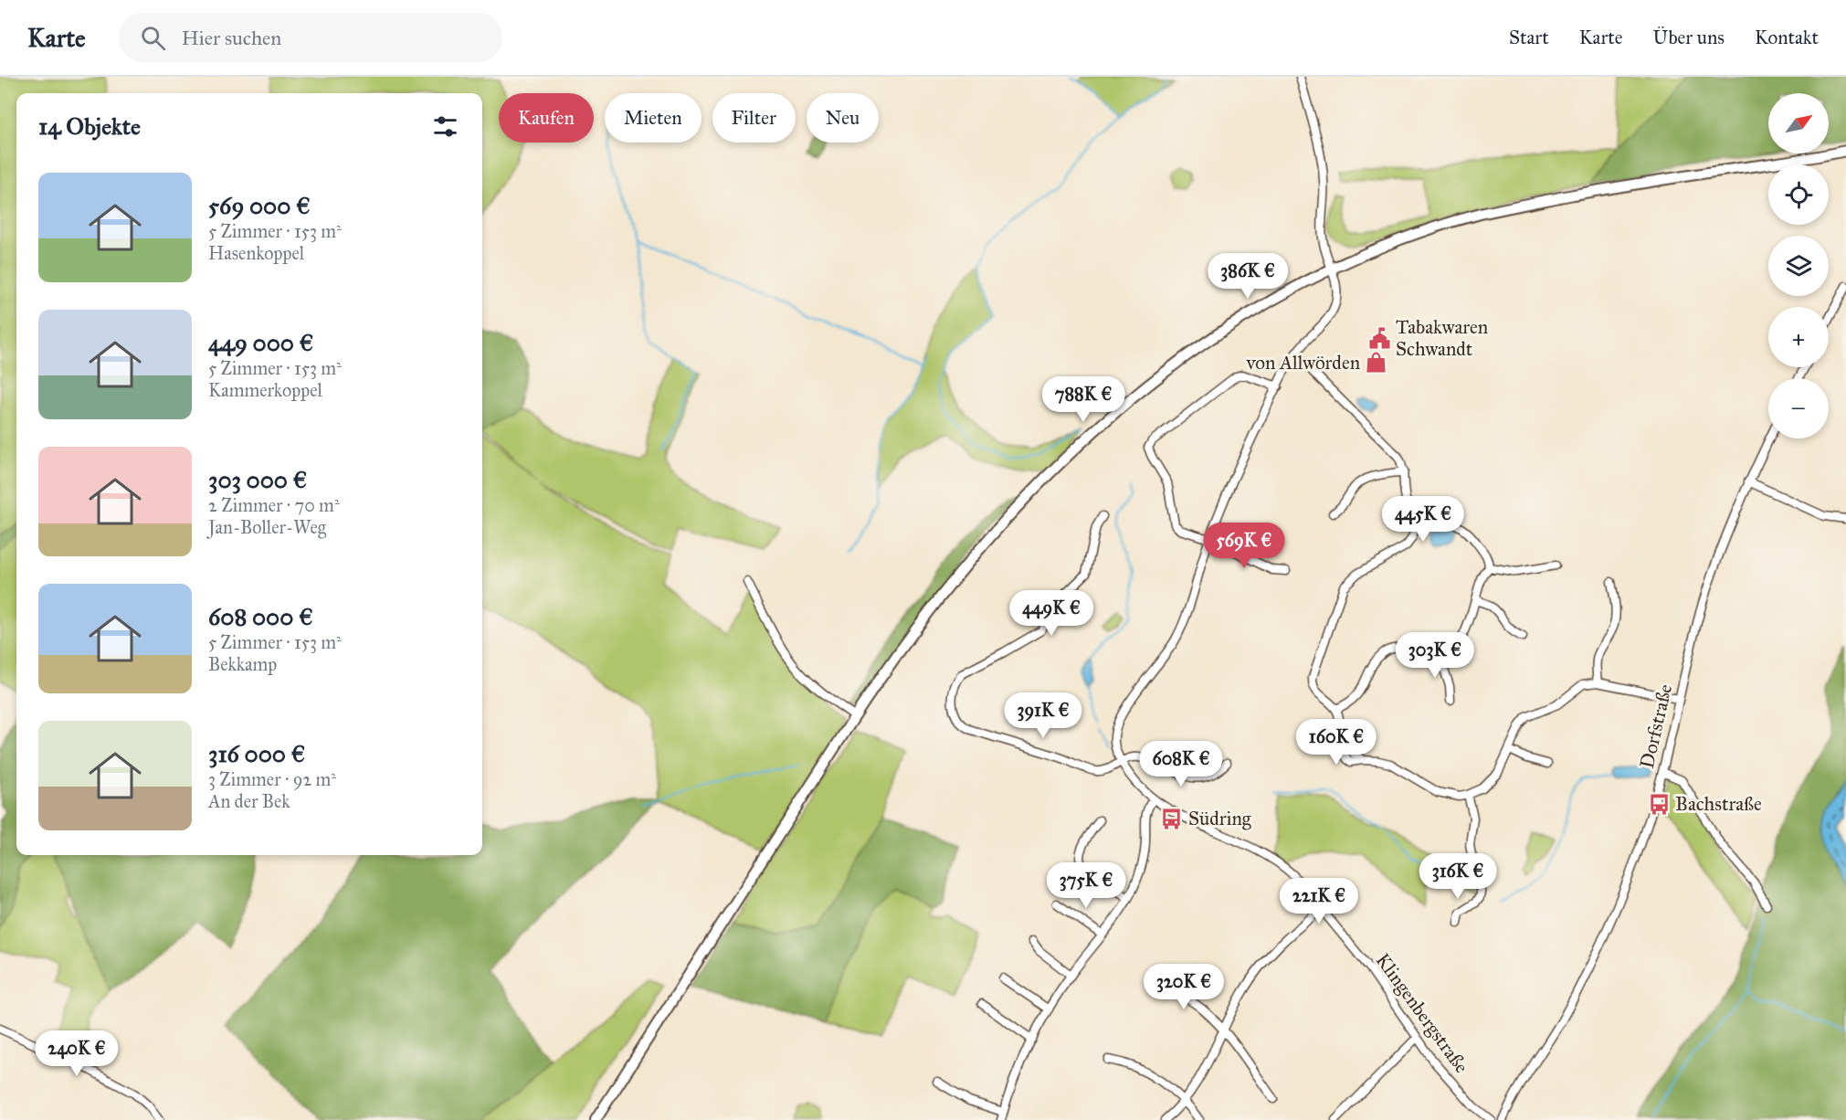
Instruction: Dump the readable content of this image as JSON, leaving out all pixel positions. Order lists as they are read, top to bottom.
{
  "streets": {
    "street": ["Dorfstraße", "Klingenbergstraße"]
  },
  "places": {
    "public building": ["Tabakwaren Schwandt"],
    "shop": ["von Allwörden"],
    "bus stop": ["Bachstraße", "Südring"]
  },
  "north": "top right",
  "page": {
    "header": "Karte",
    "search": "Hier suchen",
    "nav": [
      "Start",
      "Karte",
      "Über uns",
      "Kontakt"
    ],
    "map_buttons": ["+", "−"],
    "chip": [
      "Kaufen",
      "Mieten",
      "Filter",
      "Neu"
    ],
    "heading": "14 Objekte",
    "list": [
      {
        "name": "569 000 €",
        "note": "5 Zimmer · 153 m² · Hasenkoppel"
      },
      {
        "name": "449 000 €",
        "note": "5 Zimmer · 153 m² · Kammerkoppel"
      },
      {
        "name": "303 000 €",
        "note": "2 Zimmer · 70 m² · Jan-Boller-Weg"
      },
      {
        "name": "608 000 €",
        "note": "5 Zimmer · 153 m² · Bekkamp"
      },
      {
        "name": "316 000 €",
        "note": "3 Zimmer · 92 m² · An der Bek"
      }
    ],
    "price": [
      "386K €",
      "788K €",
      "445K €",
      "569K €",
      "449K €",
      "303K €",
      "391K €",
      "160K €",
      "608K €",
      "316K €",
      "375K €",
      "221K €",
      "320K €",
      "240K €"
    ]
  }
}
